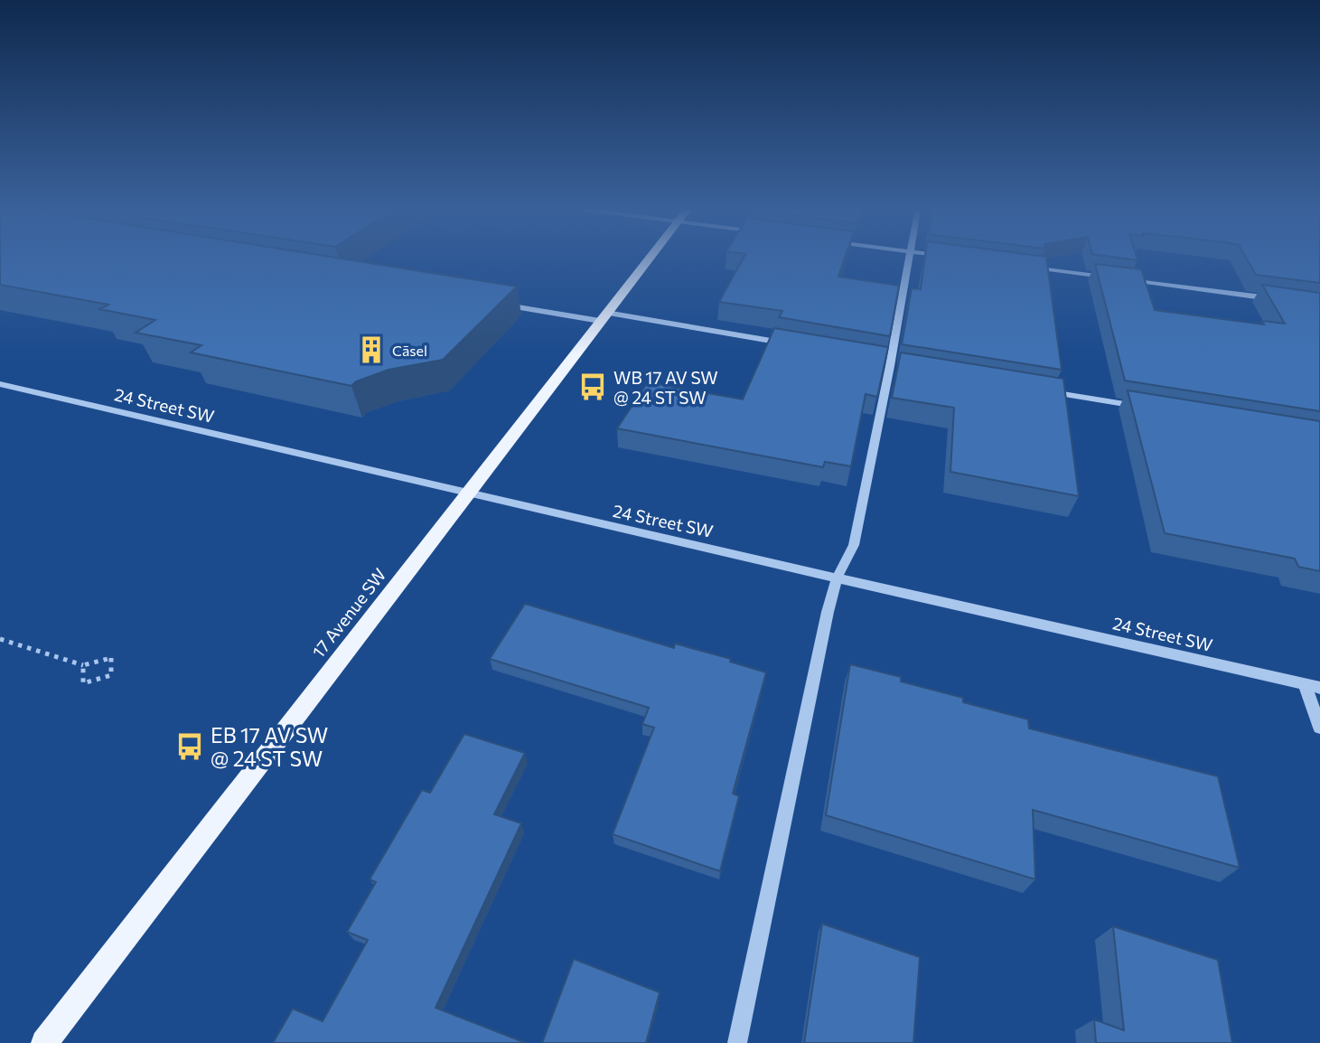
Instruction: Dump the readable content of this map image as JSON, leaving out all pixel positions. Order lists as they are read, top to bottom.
{
  "streets": {
    "main road": ["17 Avenue SW"],
    "street": ["24 Street SW"]
  },
  "crossings": [
    ["24 Street SW", "17 Avenue SW"]
  ],
  "places": {
    "building": ["Cāsel"],
    "bus stop": ["WB 17 AV SW @ 24 ST SW", "EB 17 AV SW @ 24 ST SW"]
  }
}
